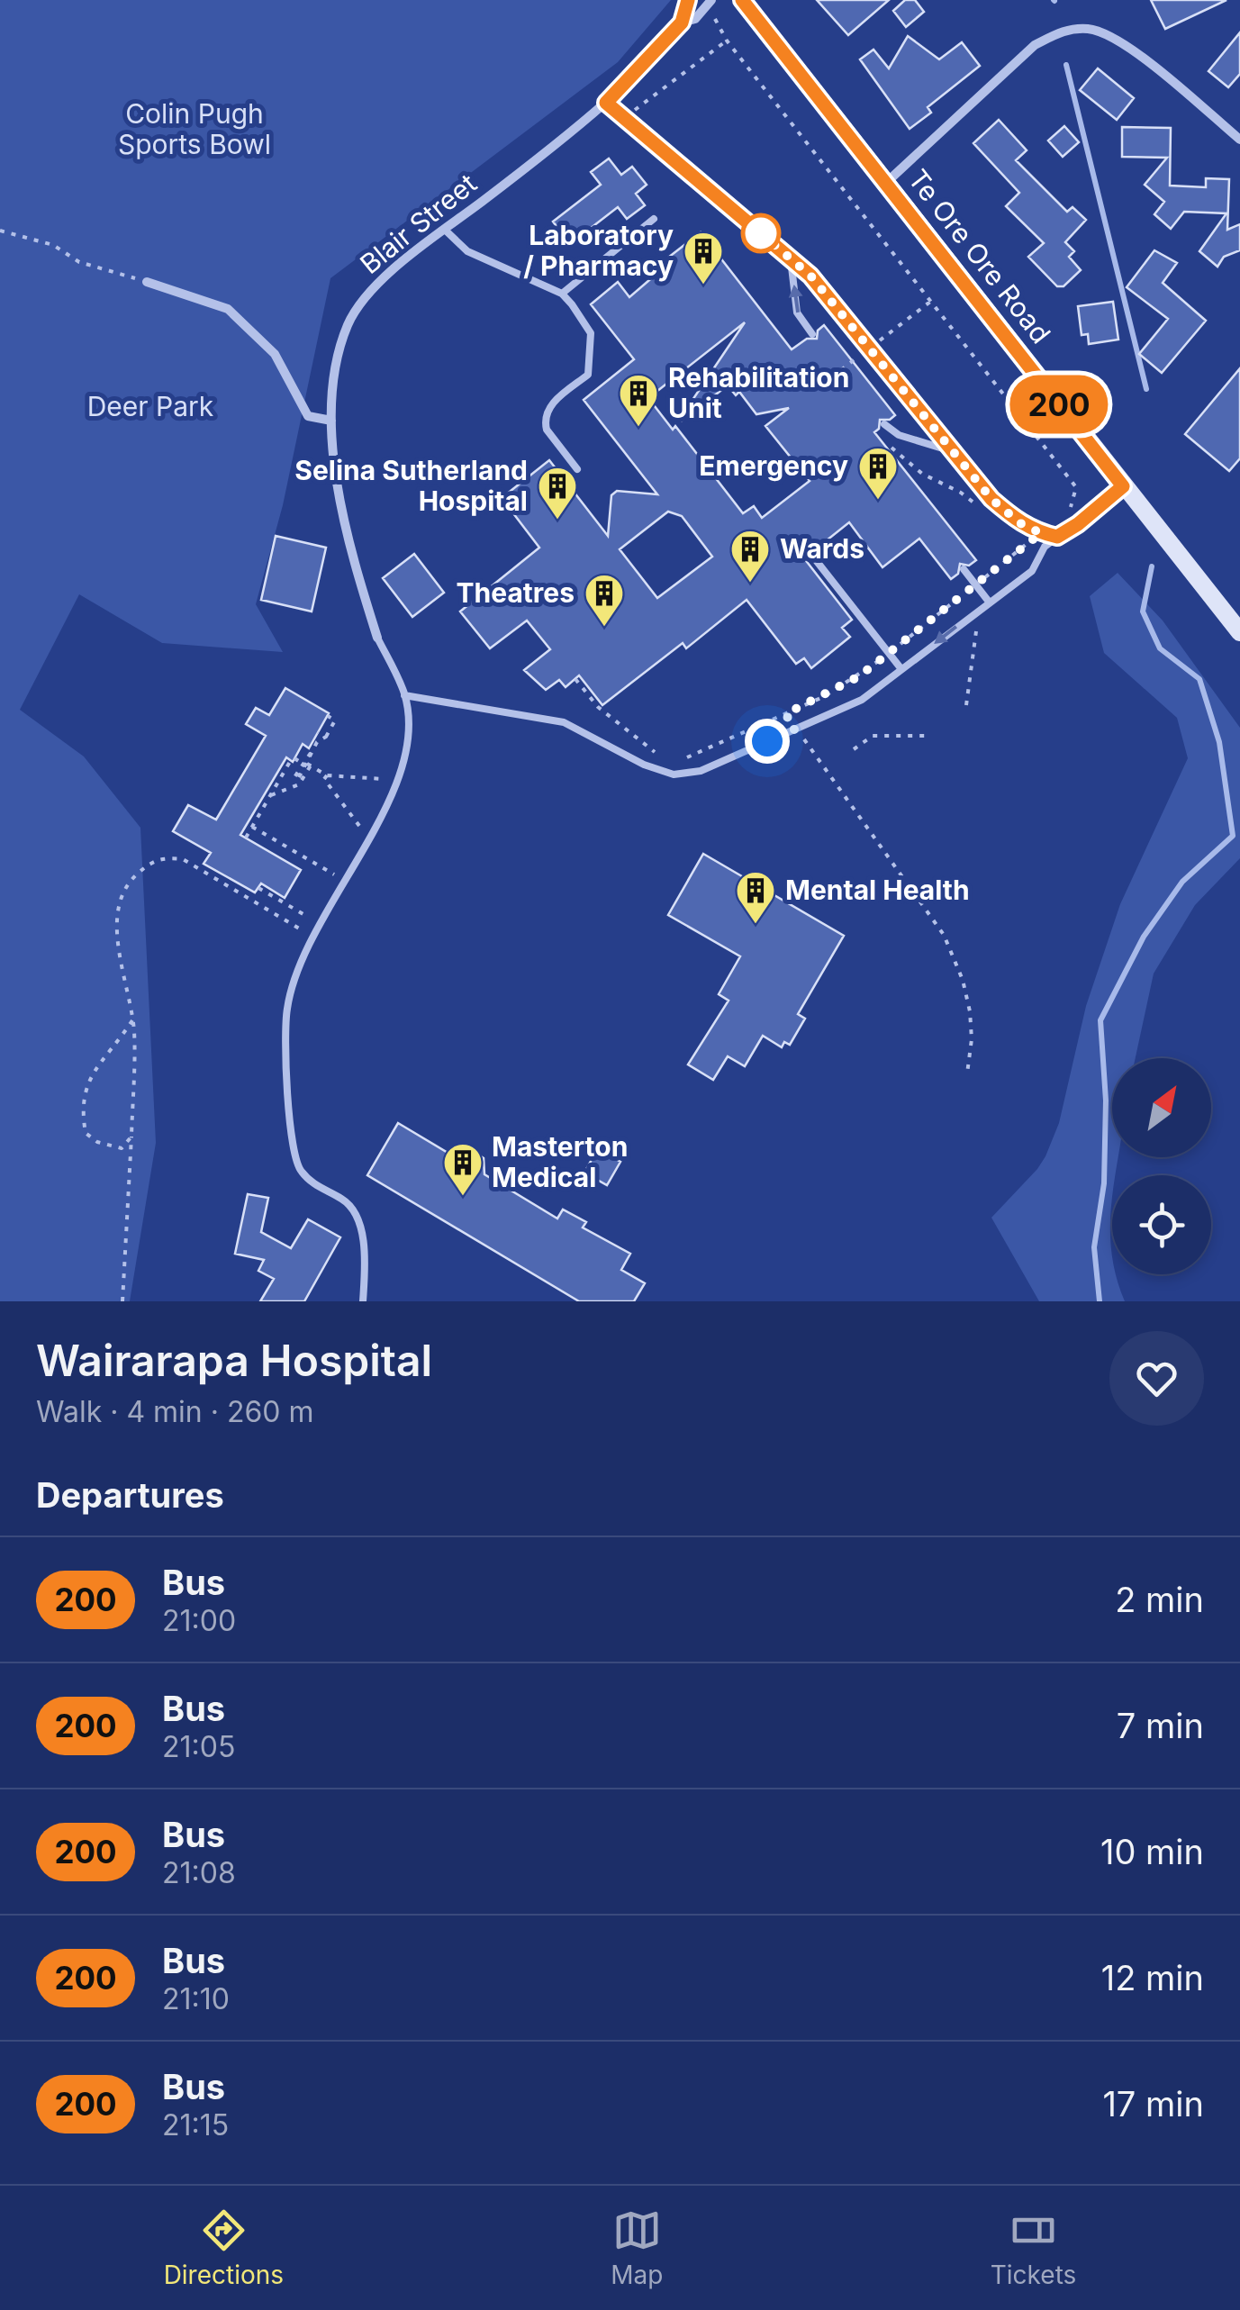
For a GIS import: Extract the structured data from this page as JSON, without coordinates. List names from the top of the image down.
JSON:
{
  "streets": {
    "main road": ["Te Ore Ore Road"],
    "street": ["Blair Street"]
  },
  "parks": ["Colin Pugh Sports Bowl", "Deer Park"],
  "places": {
    "building": [
      "Laboratory / Pharmacy",
      "Rehabilitation Unit",
      "Emergency",
      "Selina Sutherland Hospital",
      "Wards",
      "Theatres",
      "Mental Health",
      "Masterton Medical"
    ]
  },
  "lines": ["bus line 200"],
  "north": "top right",
  "page": {
    "on_map": "200",
    "heading": [
      ["Wairarapa Hospital", "Walk · 4 min · 260 m"],
      "Departures"
    ],
    "list": [
      {
        "mark": "200",
        "name": "Bus",
        "note": "21:00",
        "value": "2 min"
      },
      {
        "mark": "200",
        "name": "Bus",
        "note": "21:05",
        "value": "7 min"
      },
      {
        "mark": "200",
        "name": "Bus",
        "note": "21:08",
        "value": "10 min"
      },
      {
        "mark": "200",
        "name": "Bus",
        "note": "21:10",
        "value": "12 min"
      },
      {
        "mark": "200",
        "name": "Bus",
        "note": "21:15",
        "value": "17 min"
      }
    ],
    "tabs": ["Directions", "Map", "Tickets"]
  }
}
